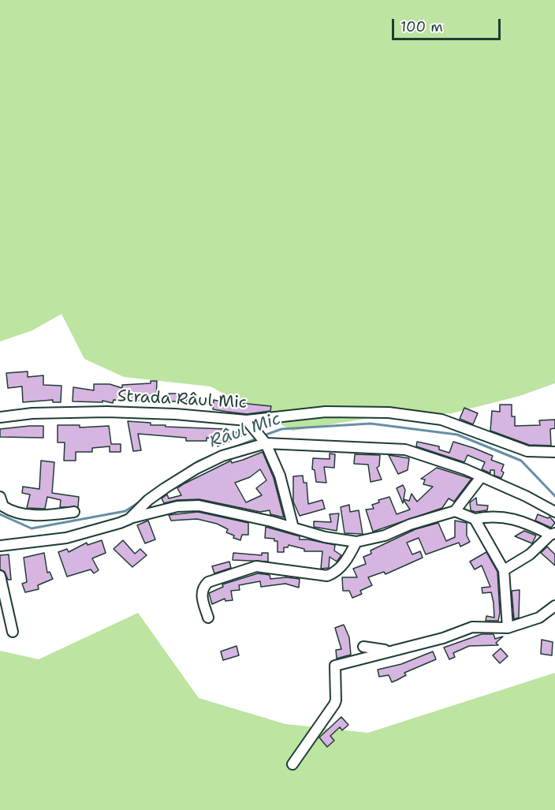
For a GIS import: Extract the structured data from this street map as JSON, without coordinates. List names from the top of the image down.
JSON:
{
  "streets": {
    "street": ["Strada Râul Mic"]
  },
  "water": ["Râul Mic"],
  "scale_bar": "100 m"
}
